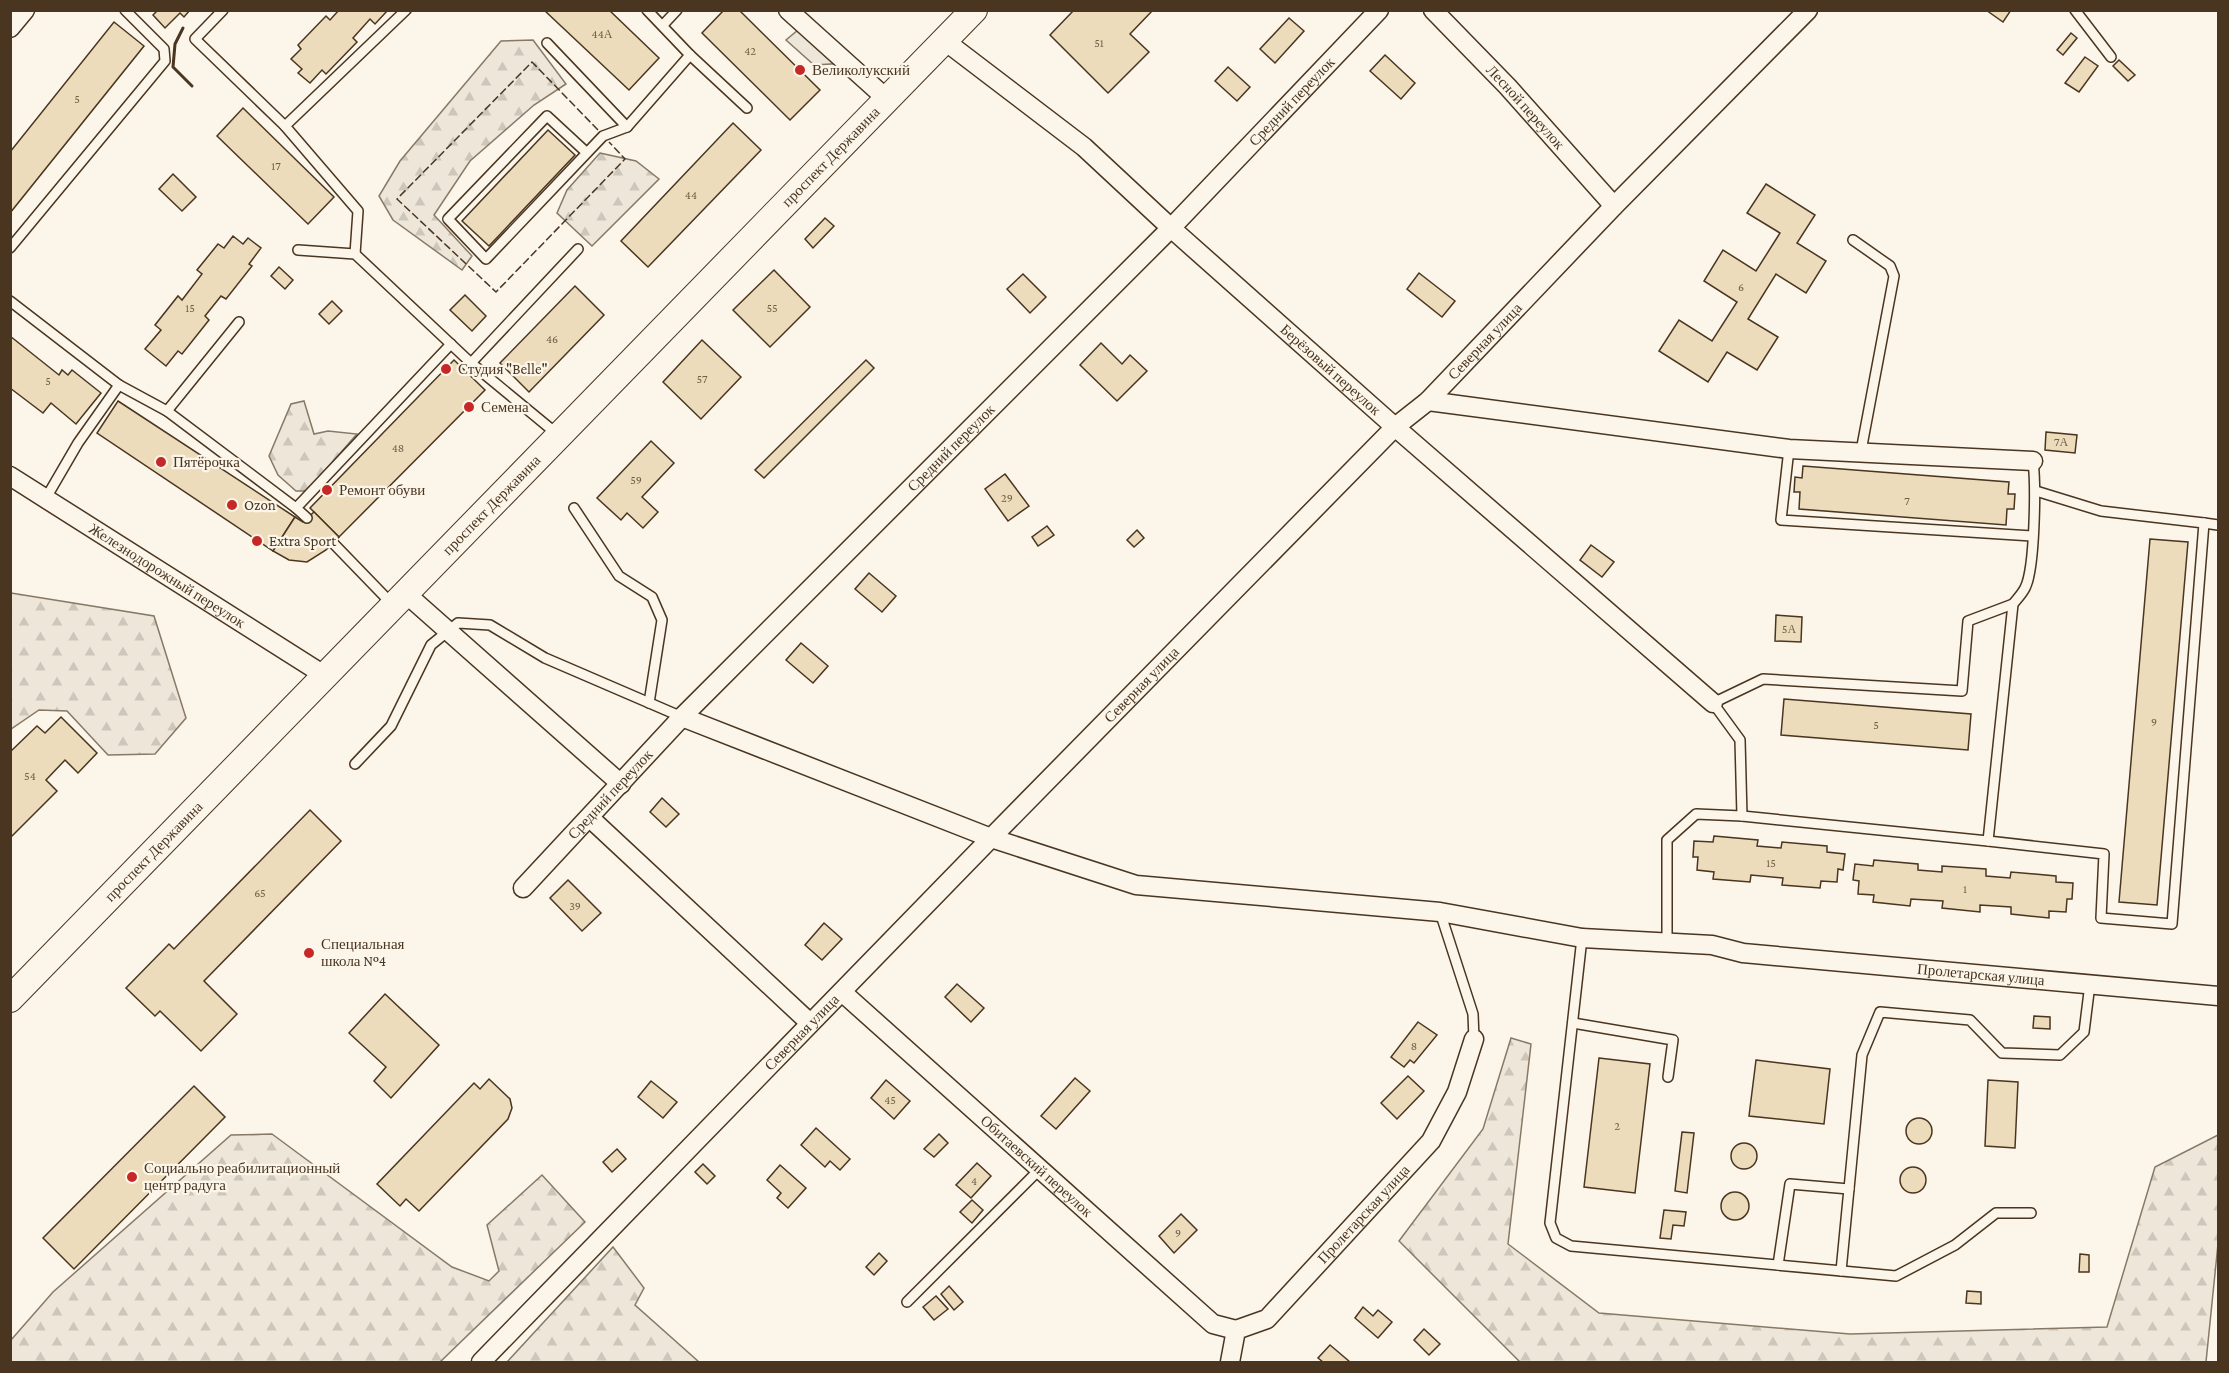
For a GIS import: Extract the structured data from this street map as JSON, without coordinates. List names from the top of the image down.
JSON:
{
  "streets": {
    "main road": ["проспект Державина"],
    "street": [
      "Средний переулок",
      "Лесной переулок",
      "Северная улица",
      "Берёзовый переулок",
      "Железнодорожный переулок",
      "Пролетарская улица",
      "Обитаевский переулок"
    ]
  },
  "crossings": [
    ["Средний переулок", "Берёзовый переулок"],
    ["Средний переулок", "Пролетарская улица"],
    ["Лесной переулок", "Северная улица"],
    ["проспект Державина", "Берёзовый переулок"],
    ["проспект Державина", "Железнодорожный переулок"],
    ["Северная улица", "Берёзовый переулок"],
    ["Северная улица", "Пролетарская улица"],
    ["Северная улица", "Обитаевский переулок"],
    ["Пролетарская улица", "Обитаевский переулок"]
  ],
  "places": [
    "Великолукский",
    "Студия \"Belle\"",
    "Семена",
    "Пятёрочка",
    "Ремонт обуви",
    "Ozon",
    "Extra Sport",
    "Специальная школа №4",
    "Социально реабилитационный центр радуга"
  ],
  "house_numbers": [
    "44А",
    "51",
    "42",
    "5",
    "17",
    "44",
    "6",
    "15",
    "55",
    "46",
    "57",
    "5",
    "7А",
    "48",
    "59",
    "29",
    "7",
    "5А",
    "9",
    "5",
    "54",
    "15",
    "1",
    "65",
    "39",
    "8",
    "45",
    "2",
    "4",
    "9"
  ]
}
